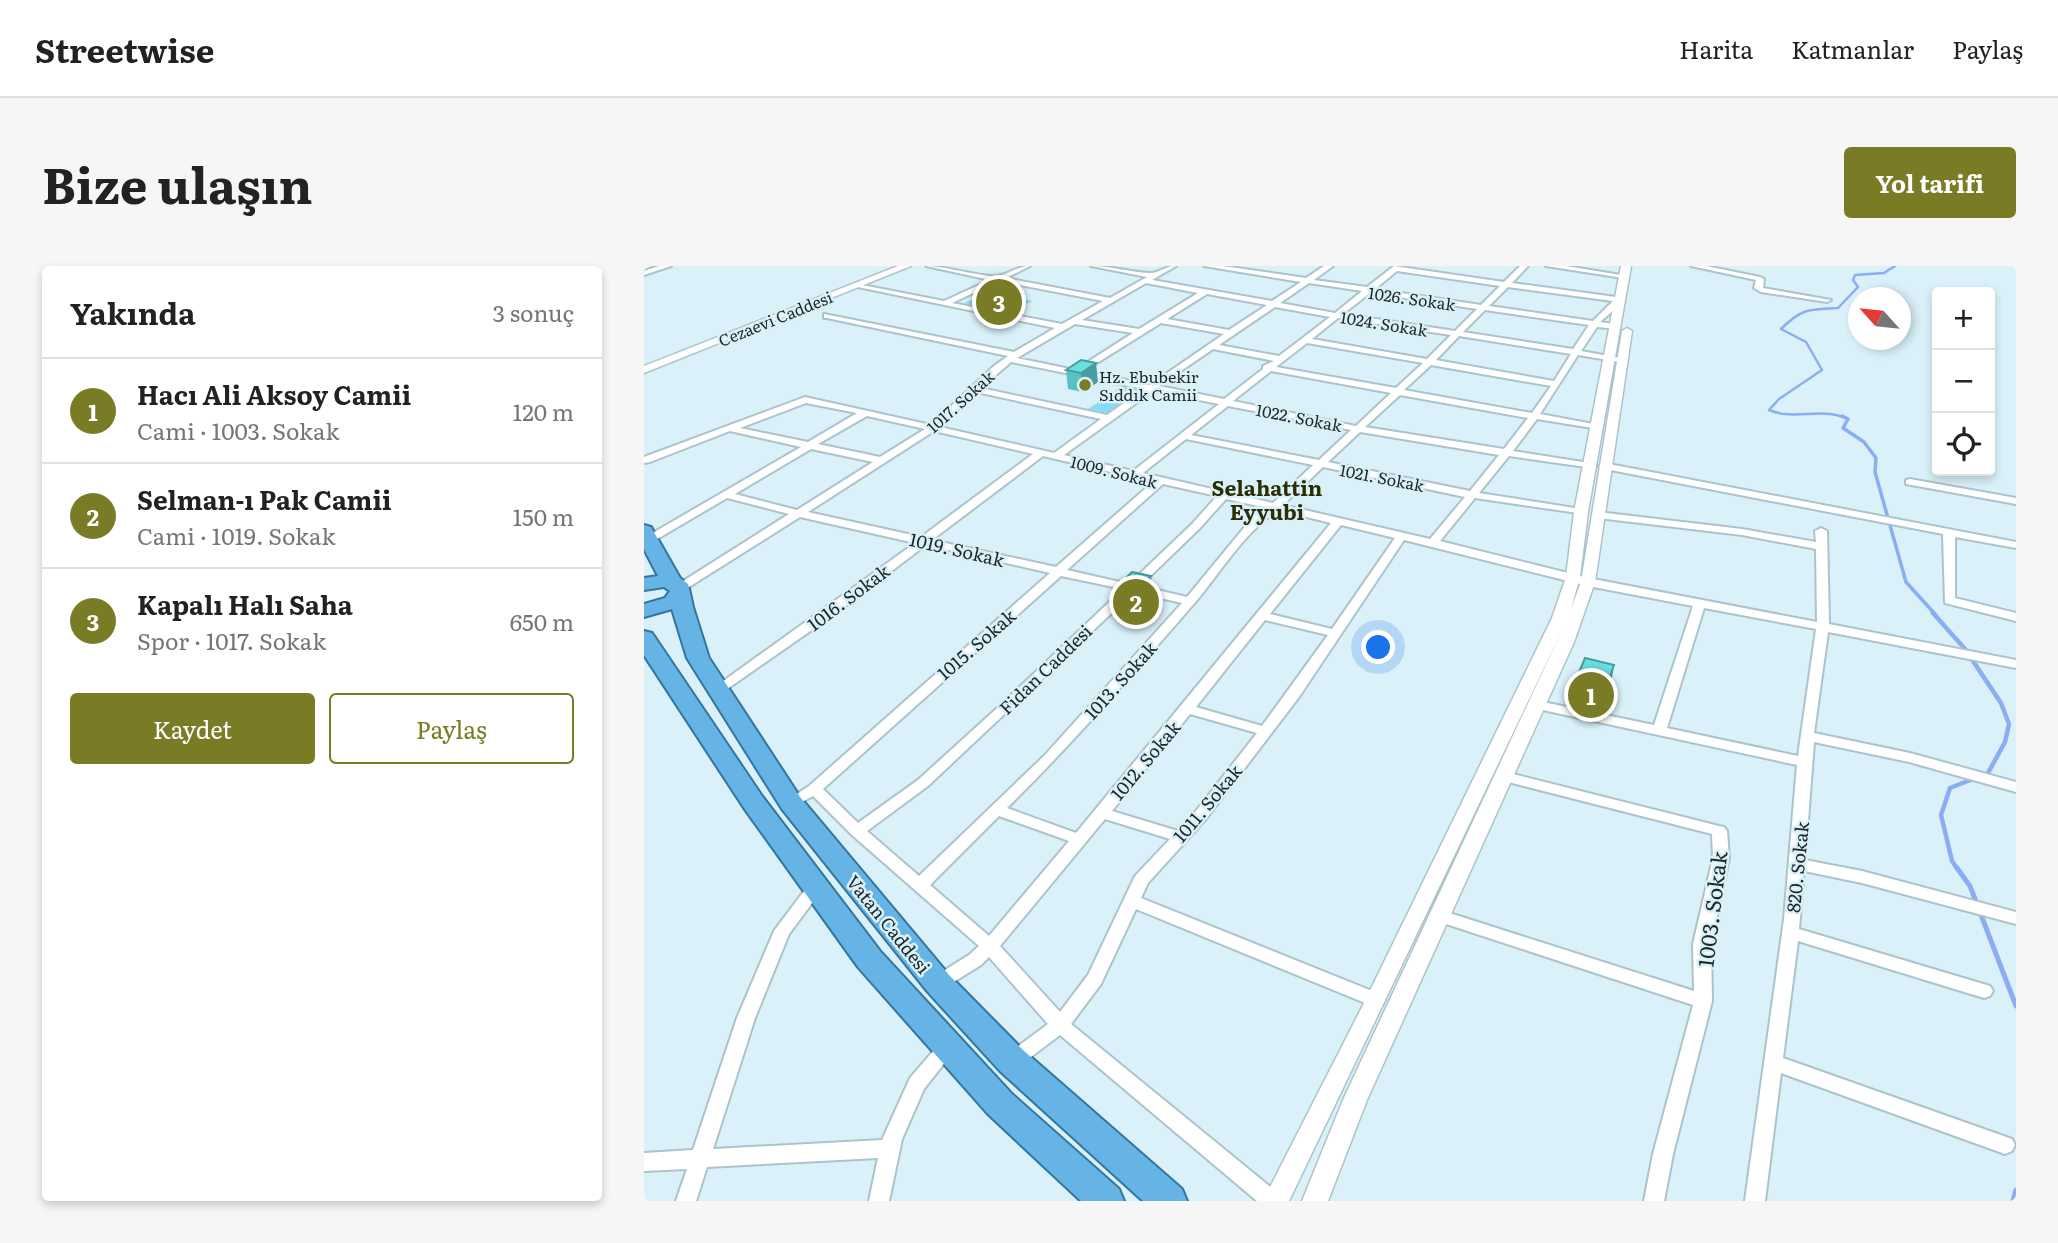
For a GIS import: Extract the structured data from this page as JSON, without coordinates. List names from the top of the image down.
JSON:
{
  "streets": {
    "highway": ["Vatan Caddesi"],
    "street": [
      "1026. Sokak",
      "Cezaevi Caddesi",
      "1024. Sokak",
      "1017. Sokak",
      "1022. Sokak",
      "1009. Sokak",
      "1021. Sokak",
      "1019. Sokak",
      "1016. Sokak",
      "1015. Sokak",
      "Fidan Caddesi",
      "1013. Sokak",
      "1012. Sokak",
      "1011. Sokak",
      "820. Sokak",
      "1003. Sokak"
    ]
  },
  "crossings": [
    ["1026. Sokak", "1013. Sokak"],
    ["1024. Sokak", "1017. Sokak"],
    ["1024. Sokak", "1013. Sokak"],
    ["1017. Sokak", "1022. Sokak"],
    ["1017. Sokak", "1009. Sokak"],
    ["1017. Sokak", "1019. Sokak"],
    ["1017. Sokak", "Vatan Caddesi"],
    ["1022. Sokak", "1013. Sokak"],
    ["1009. Sokak", "1016. Sokak"],
    ["1009. Sokak", "1015. Sokak"],
    ["1009. Sokak", "Fidan Caddesi"],
    ["1009. Sokak", "1013. Sokak"],
    ["1009. Sokak", "1012. Sokak"],
    ["1009. Sokak", "1011. Sokak"],
    ["1009. Sokak", "820. Sokak"],
    ["1021. Sokak", "1013. Sokak"],
    ["1021. Sokak", "820. Sokak"],
    ["1019. Sokak", "1016. Sokak"],
    ["1019. Sokak", "1015. Sokak"],
    ["1019. Sokak", "Fidan Caddesi"],
    ["1019. Sokak", "1013. Sokak"],
    ["1016. Sokak", "Vatan Caddesi"],
    ["1015. Sokak", "Vatan Caddesi"],
    ["1012. Sokak", "Vatan Caddesi"],
    ["1011. Sokak", "Vatan Caddesi"]
  ],
  "districts": ["Selahattin Eyyubi"],
  "places": ["Hz. Ebubekir Sıddık Camii"],
  "north": "top left",
  "page": {
    "header": "Streetwise",
    "nav": ["Harita", "Katmanlar", "Paylaş"],
    "title": "Bize ulaşın",
    "buttons": [
      "Yol tarifi",
      ["Kaydet", "Paylaş"]
    ],
    "heading": ["Yakında", "3 sonuç"],
    "pins": ["3", "2", "1"],
    "map_buttons": ["+", "−"],
    "list": [
      {
        "mark": "1",
        "name": "Hacı Ali Aksoy Camii",
        "note": "Cami · 1003. Sokak",
        "value": "120 m"
      },
      {
        "mark": "2",
        "name": "Selman-ı Pak Camii",
        "note": "Cami · 1019. Sokak",
        "value": "150 m"
      },
      {
        "mark": "3",
        "name": "Kapalı Halı Saha",
        "note": "Spor · 1017. Sokak",
        "value": "650 m"
      }
    ]
  }
}
